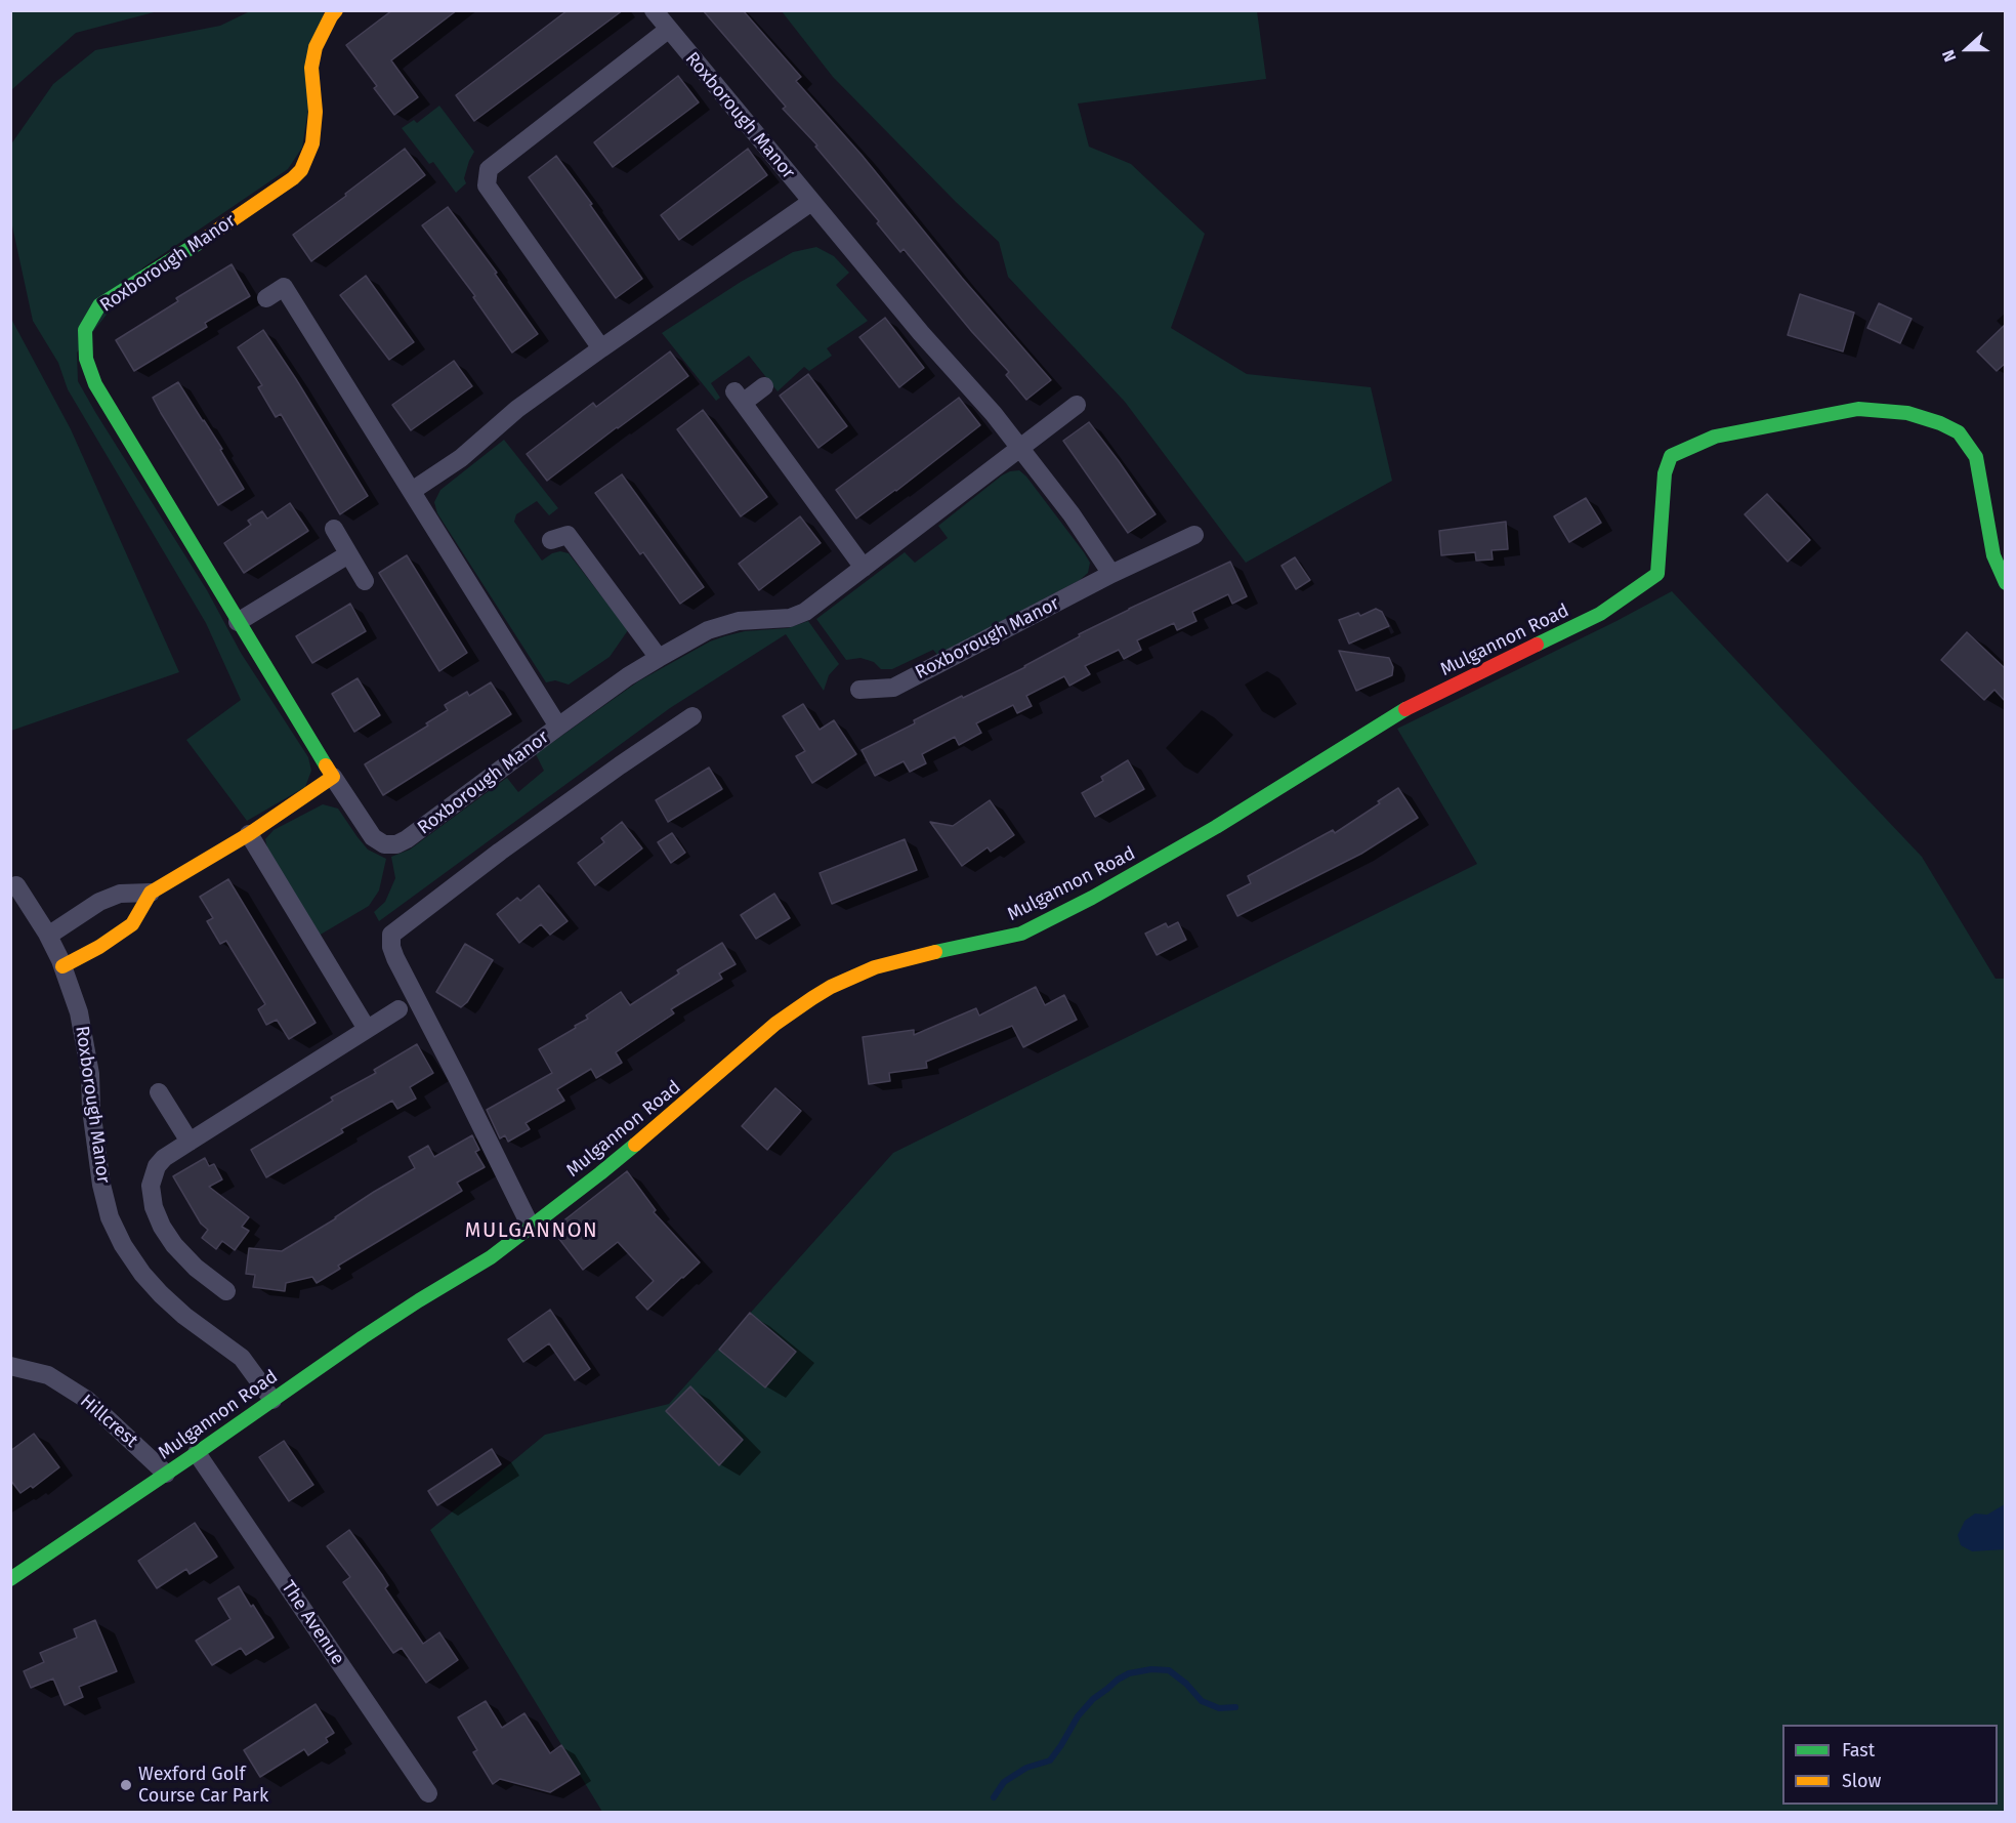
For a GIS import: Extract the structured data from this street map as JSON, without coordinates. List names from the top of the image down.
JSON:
{
  "streets": {
    "street": [
      "Roxborough Manor",
      "Mulgannon Road",
      "Hillcrest",
      "The Avenue"
    ]
  },
  "crossings": [
    ["Roxborough Manor", "Mulgannon Road"],
    ["Mulgannon Road", "Hillcrest"],
    ["Mulgannon Road", "The Avenue"]
  ],
  "districts": ["MULGANNON"],
  "places": ["Wexford Golf Course Car Park"],
  "legend": ["Fast", "Slow"],
  "north": "left"
}
